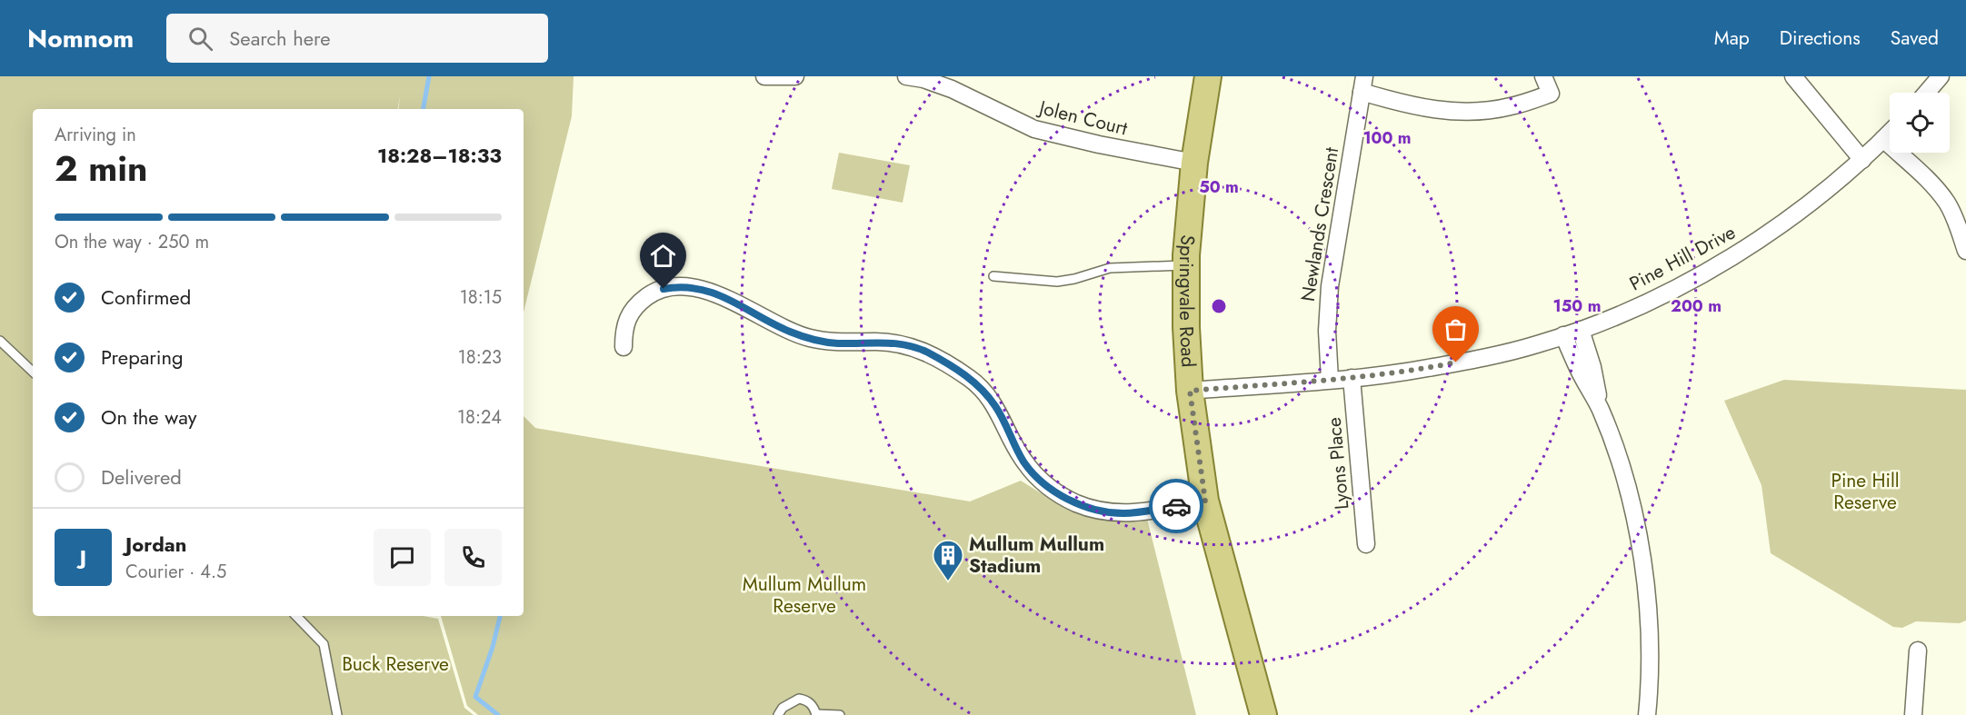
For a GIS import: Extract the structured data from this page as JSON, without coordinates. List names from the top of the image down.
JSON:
{
  "streets": {
    "main road": ["Springvale Road"],
    "street": [
      "Jolen Court",
      "Newlands Crescent",
      "Pine Hill Drive",
      "Lyons Place"
    ]
  },
  "crossings": [
    ["Jolen Court", "Springvale Road"],
    ["Newlands Crescent", "Pine Hill Drive"],
    ["Pine Hill Drive", "Springvale Road"],
    ["Pine Hill Drive", "Lyons Place"]
  ],
  "parks": ["Pine Hill Reserve", "Mullum Mullum Reserve", "Buck Reserve"],
  "places": {
    "building": ["Mullum Mullum Stadium"]
  },
  "page": {
    "header": "Nomnom",
    "search": "Search here",
    "nav": ["Map", "Directions", "Saved"],
    "heading": ["2 min", "Arriving in", "18:28–18:33"],
    "panel": ["Jordan", "Courier · 4.5"],
    "bar": "On the way · 250 m",
    "list": [
      ["Confirmed", "18:15"],
      ["Preparing", "18:23"],
      ["On the way", "18:24"],
      "Delivered"
    ],
    "round": "J"
  },
  "rings": [
    "100 m",
    "50 m",
    "150 m",
    "200 m"
  ]
}
